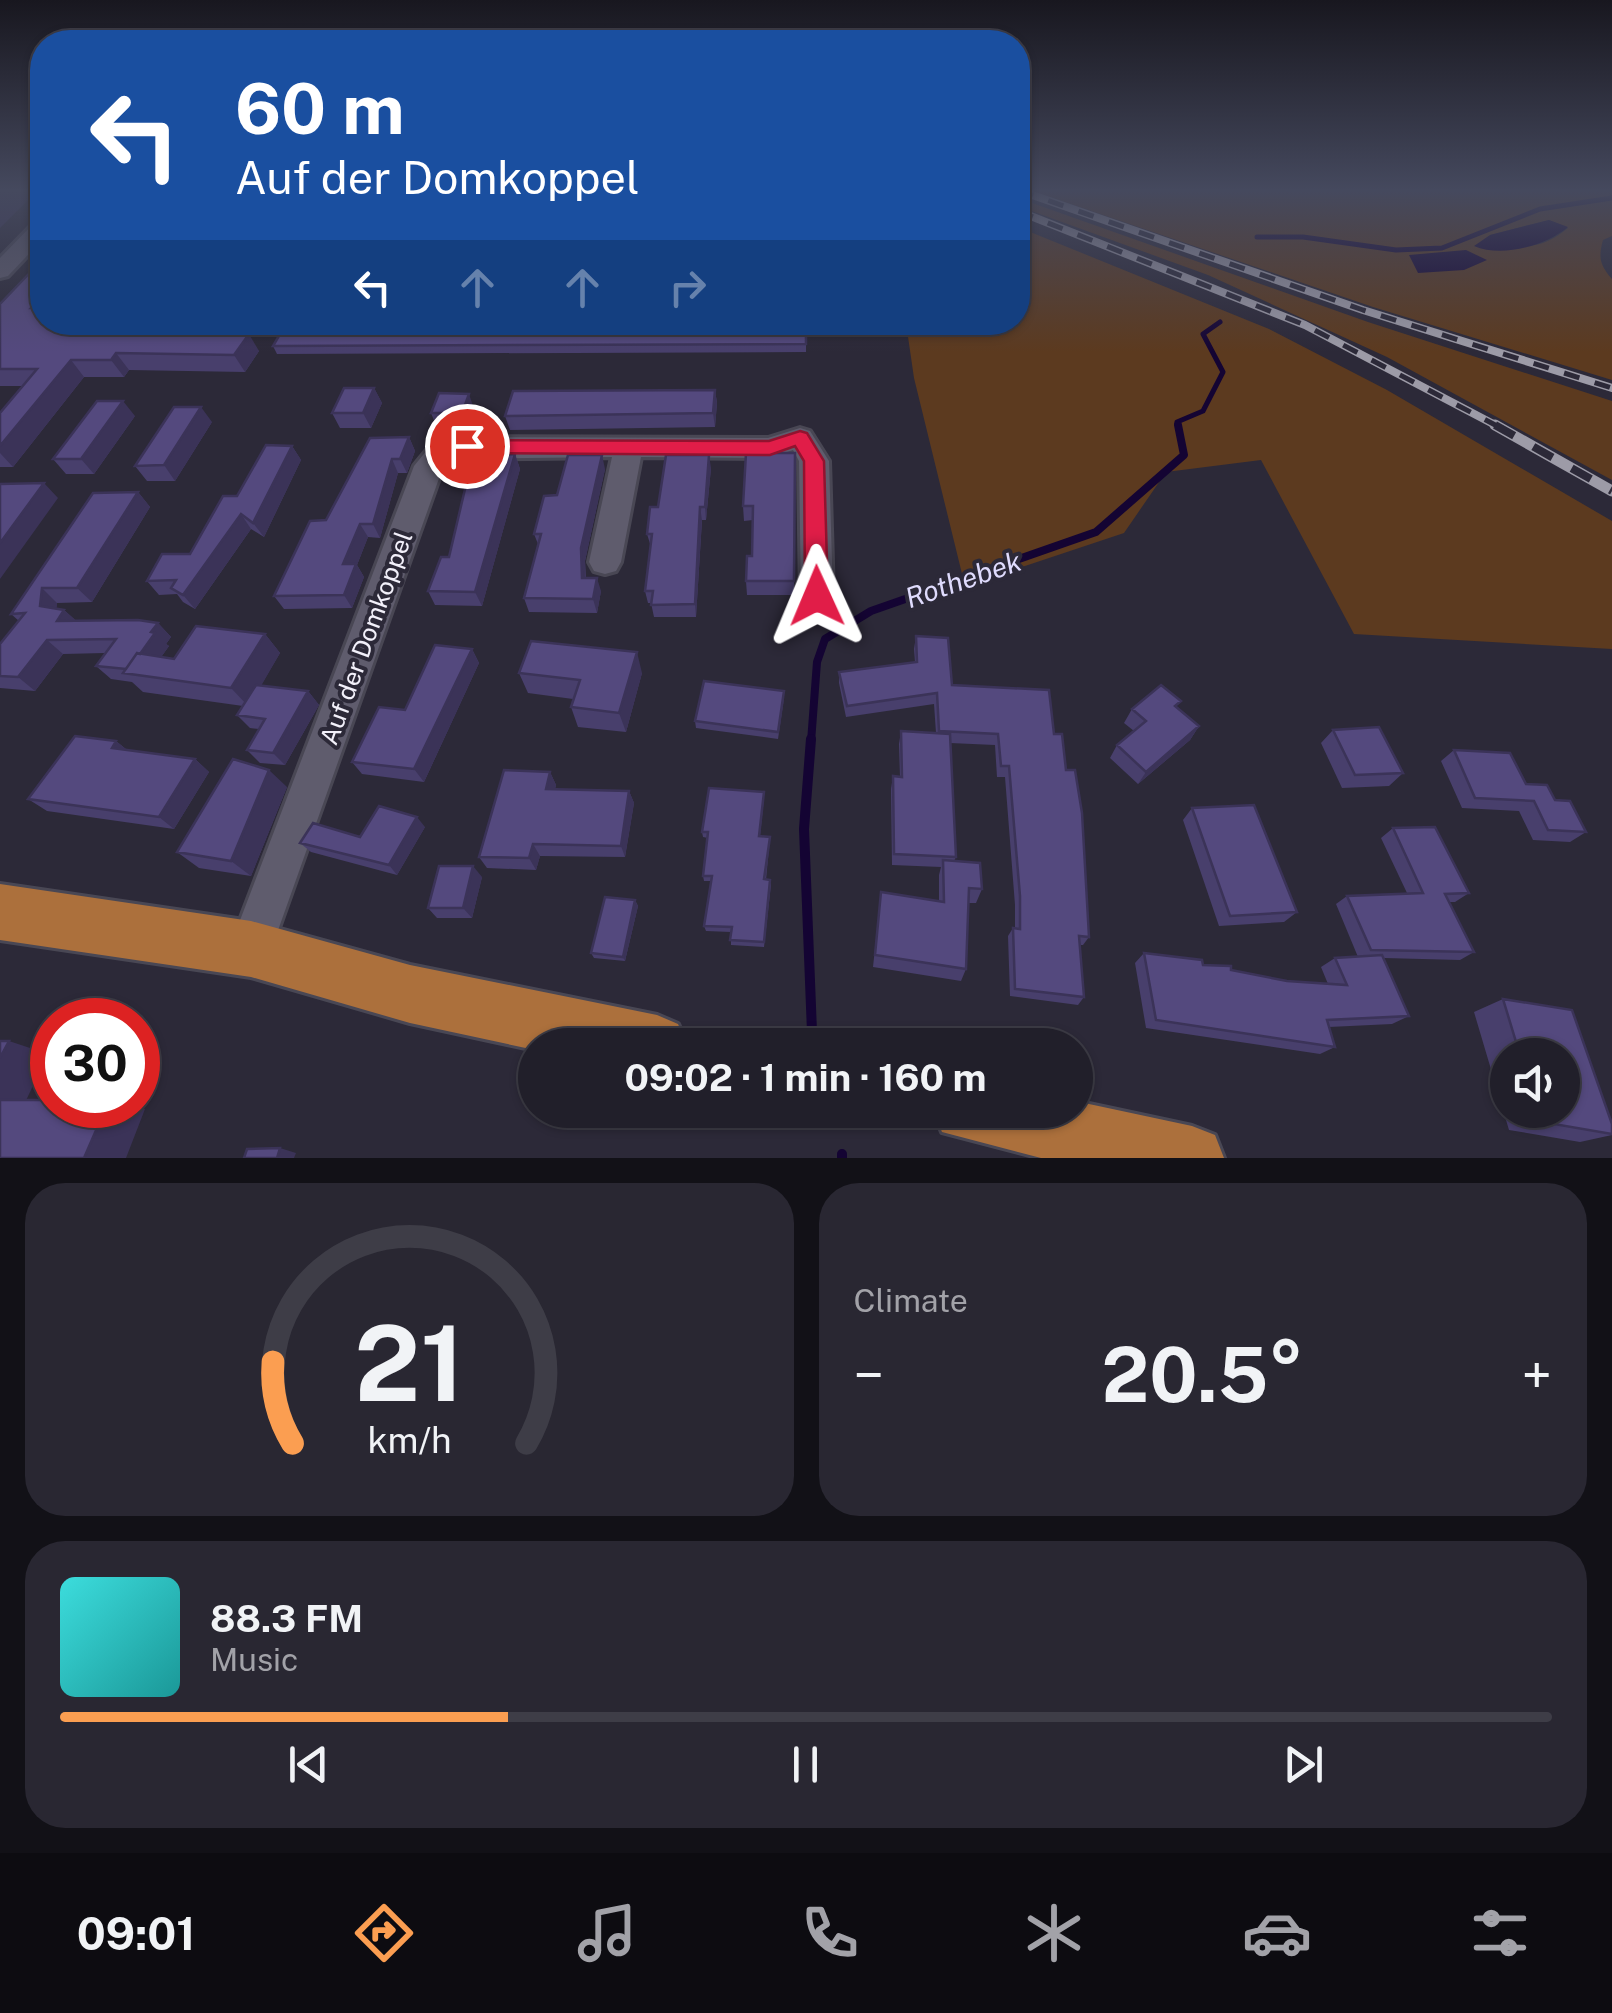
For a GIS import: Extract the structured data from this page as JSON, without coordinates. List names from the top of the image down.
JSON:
{
  "streets": {
    "street": ["Auf der Domkoppel"]
  },
  "water": ["Rothebek"],
  "page": {
    "turn": ["60 m", "Auf der Domkoppel"],
    "limit": "30",
    "trip": "09:02 · 1 min · 160 m",
    "tile": "Climate",
    "heat": ["−", "20.5°", "+"],
    "song": ["88.3 FM", "Music"],
    "tabs": "09:01",
    "gauge": ["21", "km/h"]
  }
}
